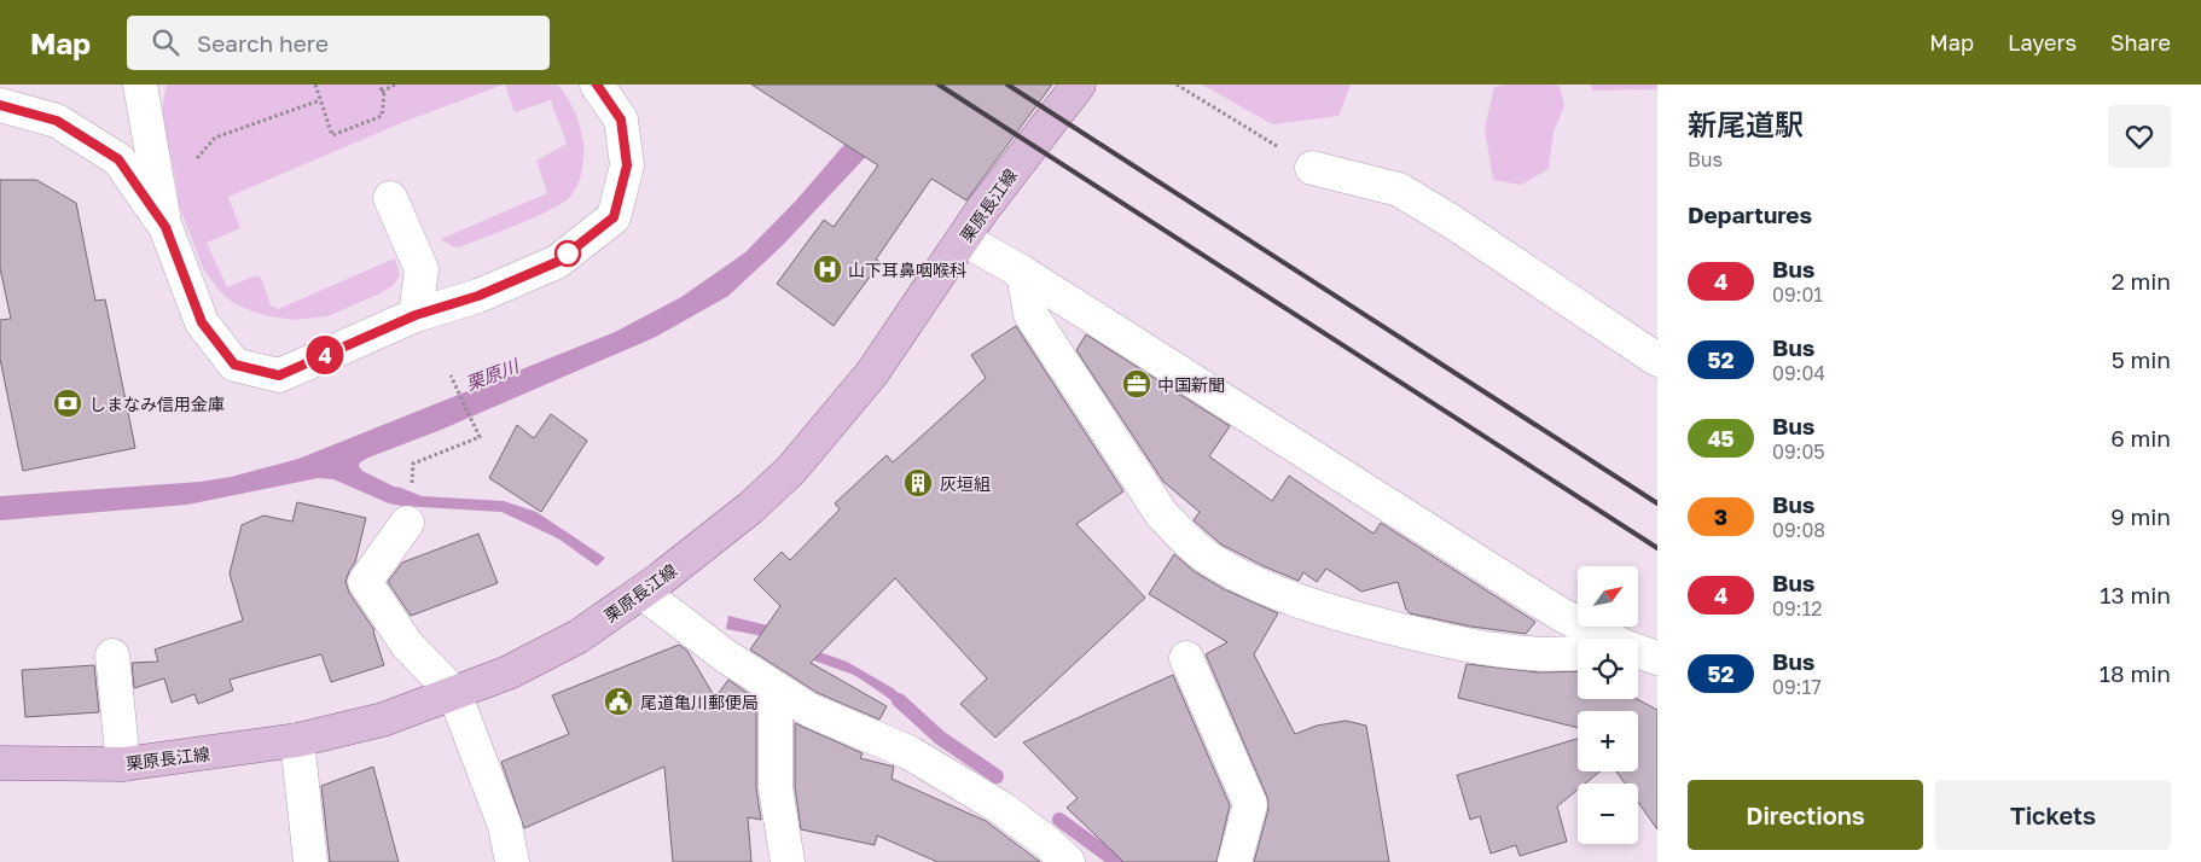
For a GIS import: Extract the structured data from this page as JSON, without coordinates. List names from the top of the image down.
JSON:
{
  "streets": {
    "main road": ["栗原長江線"]
  },
  "water": ["栗原川"],
  "places": {
    "hospital": ["山下耳鼻咽喉科"],
    "office": ["中国新聞"],
    "bank": ["しまなみ信用金庫"],
    "building": ["灰垣組"],
    "public building": ["尾道亀川郵便局"]
  },
  "lines": ["bus line 4"],
  "north": "top right",
  "page": {
    "header": "Map",
    "search": "Search here",
    "nav": ["Map", "Layers", "Share"],
    "on_map": "4",
    "heading": [
      ["新尾道駅", "Bus"],
      "Departures"
    ],
    "list": [
      {
        "mark": "4",
        "name": "Bus",
        "note": "09:01",
        "value": "2 min"
      },
      {
        "mark": "52",
        "name": "Bus",
        "note": "09:04",
        "value": "5 min"
      },
      {
        "mark": "45",
        "name": "Bus",
        "note": "09:05",
        "value": "6 min"
      },
      {
        "mark": "3",
        "name": "Bus",
        "note": "09:08",
        "value": "9 min"
      },
      {
        "mark": "4",
        "name": "Bus",
        "note": "09:12",
        "value": "13 min"
      },
      {
        "mark": "52",
        "name": "Bus",
        "note": "09:17",
        "value": "18 min"
      }
    ],
    "map_buttons": ["+", "−"],
    "buttons": ["Directions", "Tickets"]
  }
}
